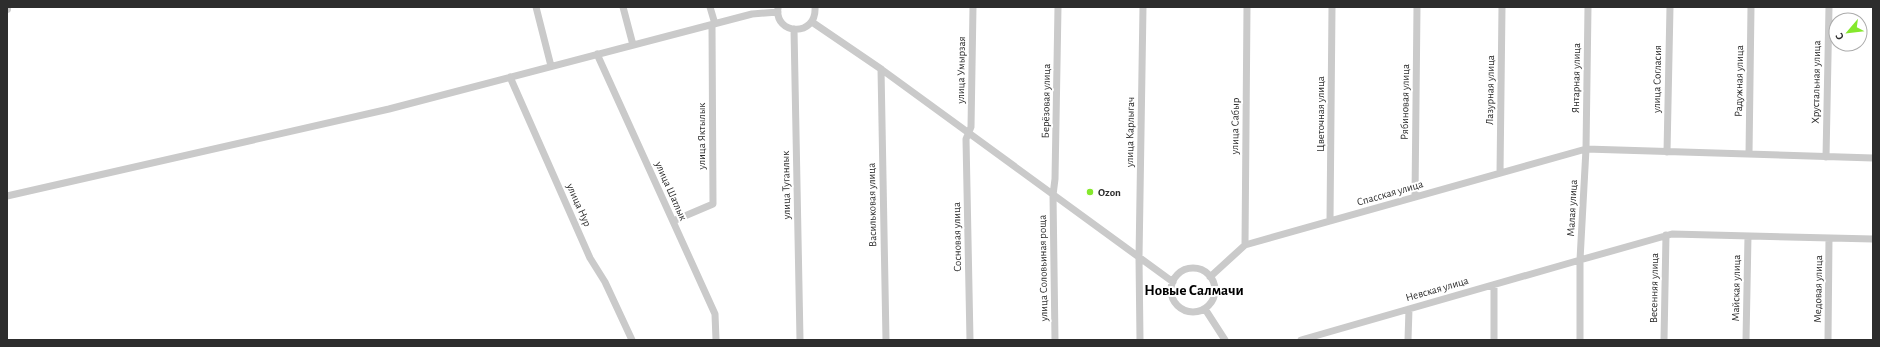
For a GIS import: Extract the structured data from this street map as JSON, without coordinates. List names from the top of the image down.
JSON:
{
  "streets": {
    "street": [
      "улица Умырзая",
      "Янтарная улица",
      "улица Согласия",
      "Радужная улица",
      "Хрустальная улица",
      "Лазурная улица",
      "Берёзовая улица",
      "Рябиновая улица",
      "Цветочная улица",
      "улица Сабыр",
      "улица Карлыгач",
      "улица Яктылык",
      "улица Туганлык",
      "улица Шатлык",
      "Спасская улица",
      "улица Нур",
      "Васильковая улица",
      "Малая улица",
      "Сосновая улица",
      "улица Соловьиная роща",
      "Весенняя улица",
      "Майская улица",
      "Невская улица",
      "Медовая улица"
    ]
  },
  "crossings": [
    ["улица Умырзая", "Сосновая улица"],
    ["Янтарная улица", "Спасская улица"],
    ["Янтарная улица", "Малая улица"],
    ["Лазурная улица", "Спасская улица"],
    ["Берёзовая улица", "улица Соловьиная роща"],
    ["Рябиновая улица", "Спасская улица"],
    ["Цветочная улица", "Спасская улица"],
    ["улица Сабыр", "Спасская улица"],
    ["улица Яктылык", "улица Шатлык"],
    ["Спасская улица", "Малая улица"],
    ["Малая улица", "Невская улица"]
  ],
  "districts": ["Новые Салмачи"],
  "places": ["Ozon"],
  "north": "bottom left"
}
